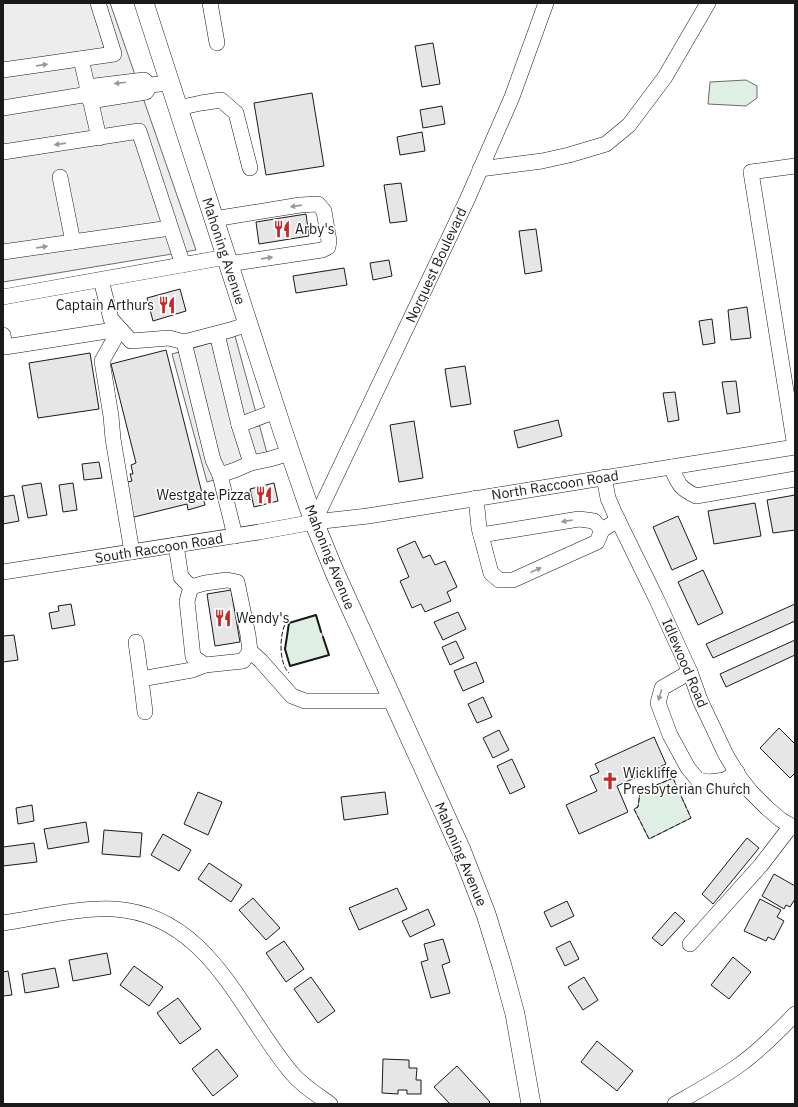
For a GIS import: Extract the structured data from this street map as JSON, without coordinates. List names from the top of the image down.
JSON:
{
  "streets": {
    "main road": ["Mahoning Avenue"],
    "street": [
      "Norquest Boulevard",
      "North Raccoon Road",
      "South Raccoon Road",
      "Idlewood Road"
    ]
  },
  "crossings": [
    ["Mahoning Avenue", "Norquest Boulevard"],
    ["Mahoning Avenue", "North Raccoon Road"],
    ["Mahoning Avenue", "South Raccoon Road"],
    ["Norquest Boulevard", "North Raccoon Road"],
    ["Norquest Boulevard", "South Raccoon Road"],
    ["North Raccoon Road", "South Raccoon Road"],
    ["North Raccoon Road", "Idlewood Road"]
  ],
  "places": {
    "restaurant": [
      "Arby's",
      "Captain Arthurs",
      "Westgate Pizza",
      "Wendy's"
    ],
    "church": ["Wickliffe Presbyterian Church"]
  }
}
